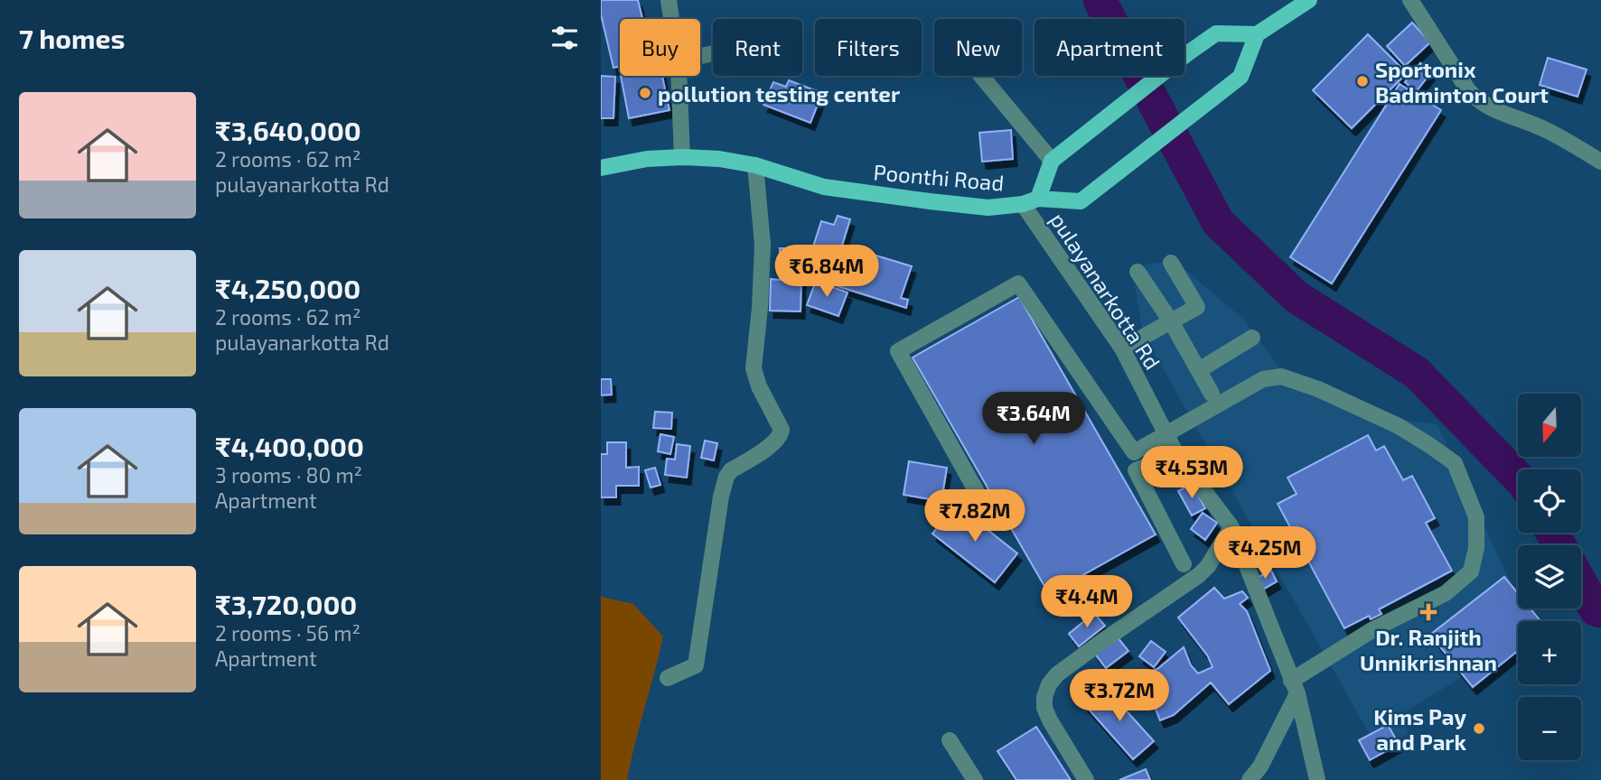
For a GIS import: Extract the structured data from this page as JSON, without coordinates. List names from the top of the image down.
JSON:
{
  "streets": {
    "main road": ["Poonthi Road"],
    "street": ["pulayanarkotta Rd"]
  },
  "crossings": [
    ["Poonthi Road", "pulayanarkotta Rd"]
  ],
  "places": {
    "other": ["Sportonix Badminton Court", "pollution testing center", "Kims Pay and Park"],
    "health": ["Dr. Ranjith Unnikrishnan"]
  },
  "north": "bottom",
  "page": {
    "heading": "7 homes",
    "chip": [
      "Buy",
      "Rent",
      "Filters",
      "New",
      "Apartment"
    ],
    "list": [
      {
        "name": "₹3,640,000",
        "note": "2 rooms · 62 m² · pulayanarkotta Rd"
      },
      {
        "name": "₹4,250,000",
        "note": "2 rooms · 62 m² · pulayanarkotta Rd"
      },
      {
        "name": "₹4,400,000",
        "note": "3 rooms · 80 m² · Apartment"
      },
      {
        "name": "₹3,720,000",
        "note": "2 rooms · 56 m² · Apartment"
      }
    ],
    "price": [
      "₹6.84M",
      "₹3.64M",
      "₹4.53M",
      "₹7.82M",
      "₹4.25M",
      "₹4.4M",
      "₹3.72M"
    ],
    "map_buttons": ["+", "−"]
  }
}
